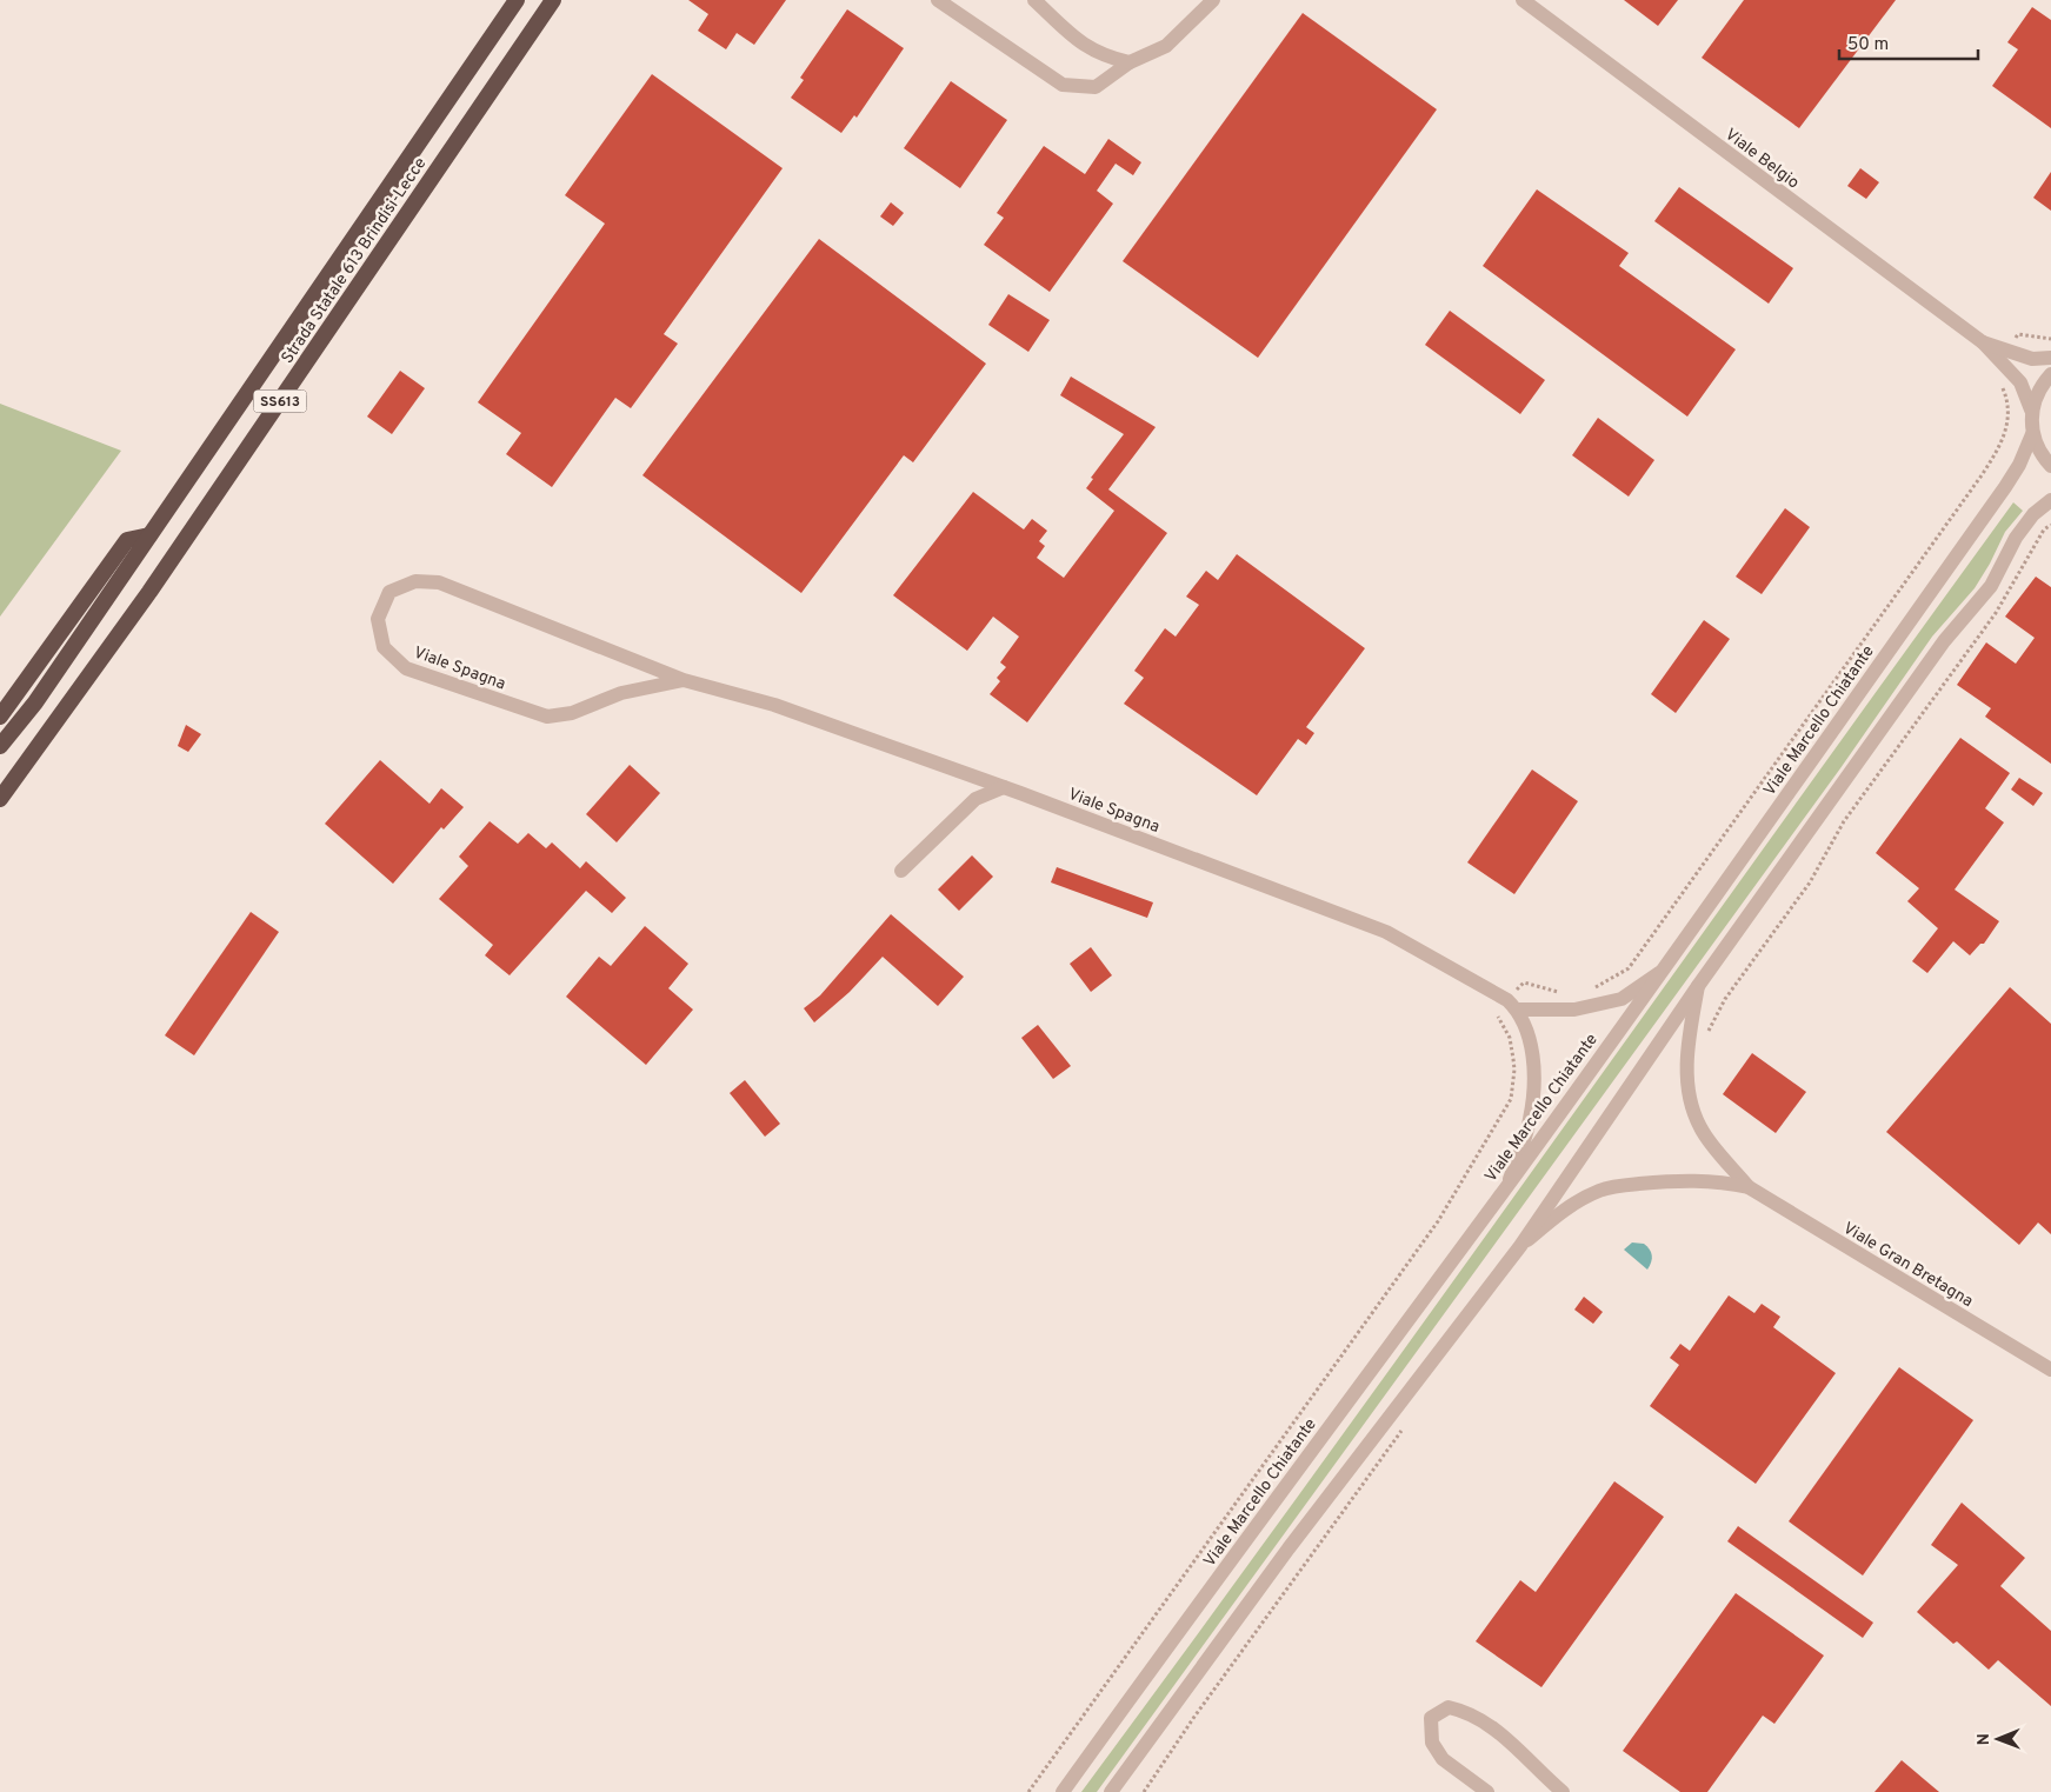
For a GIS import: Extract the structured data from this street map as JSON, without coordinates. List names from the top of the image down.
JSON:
{
  "streets": {
    "highway": ["Strada Statale 613 Brindisi-Lecce", "SS613"],
    "street": [
      "Viale Belgio",
      "Viale Spagna",
      "Viale Marcello Chiatante",
      "Viale Gran Bretagna"
    ]
  },
  "crossings": [
    ["Viale Spagna", "Viale Marcello Chiatante"]
  ],
  "scale_bar": "50 m",
  "north": "left"
}
